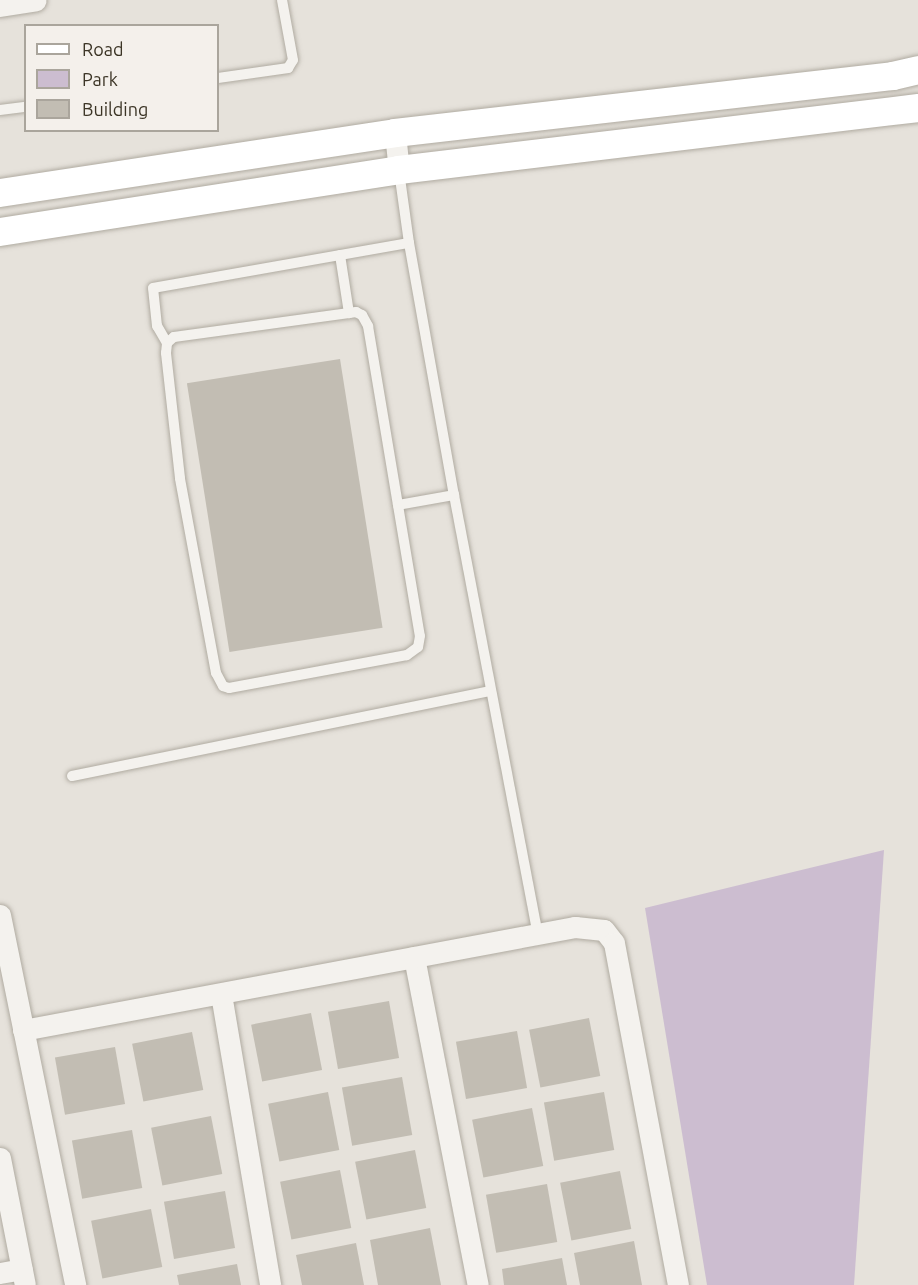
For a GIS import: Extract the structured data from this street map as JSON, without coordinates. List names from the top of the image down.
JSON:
{
  "legend": ["Road", "Park", "Building"]
}
